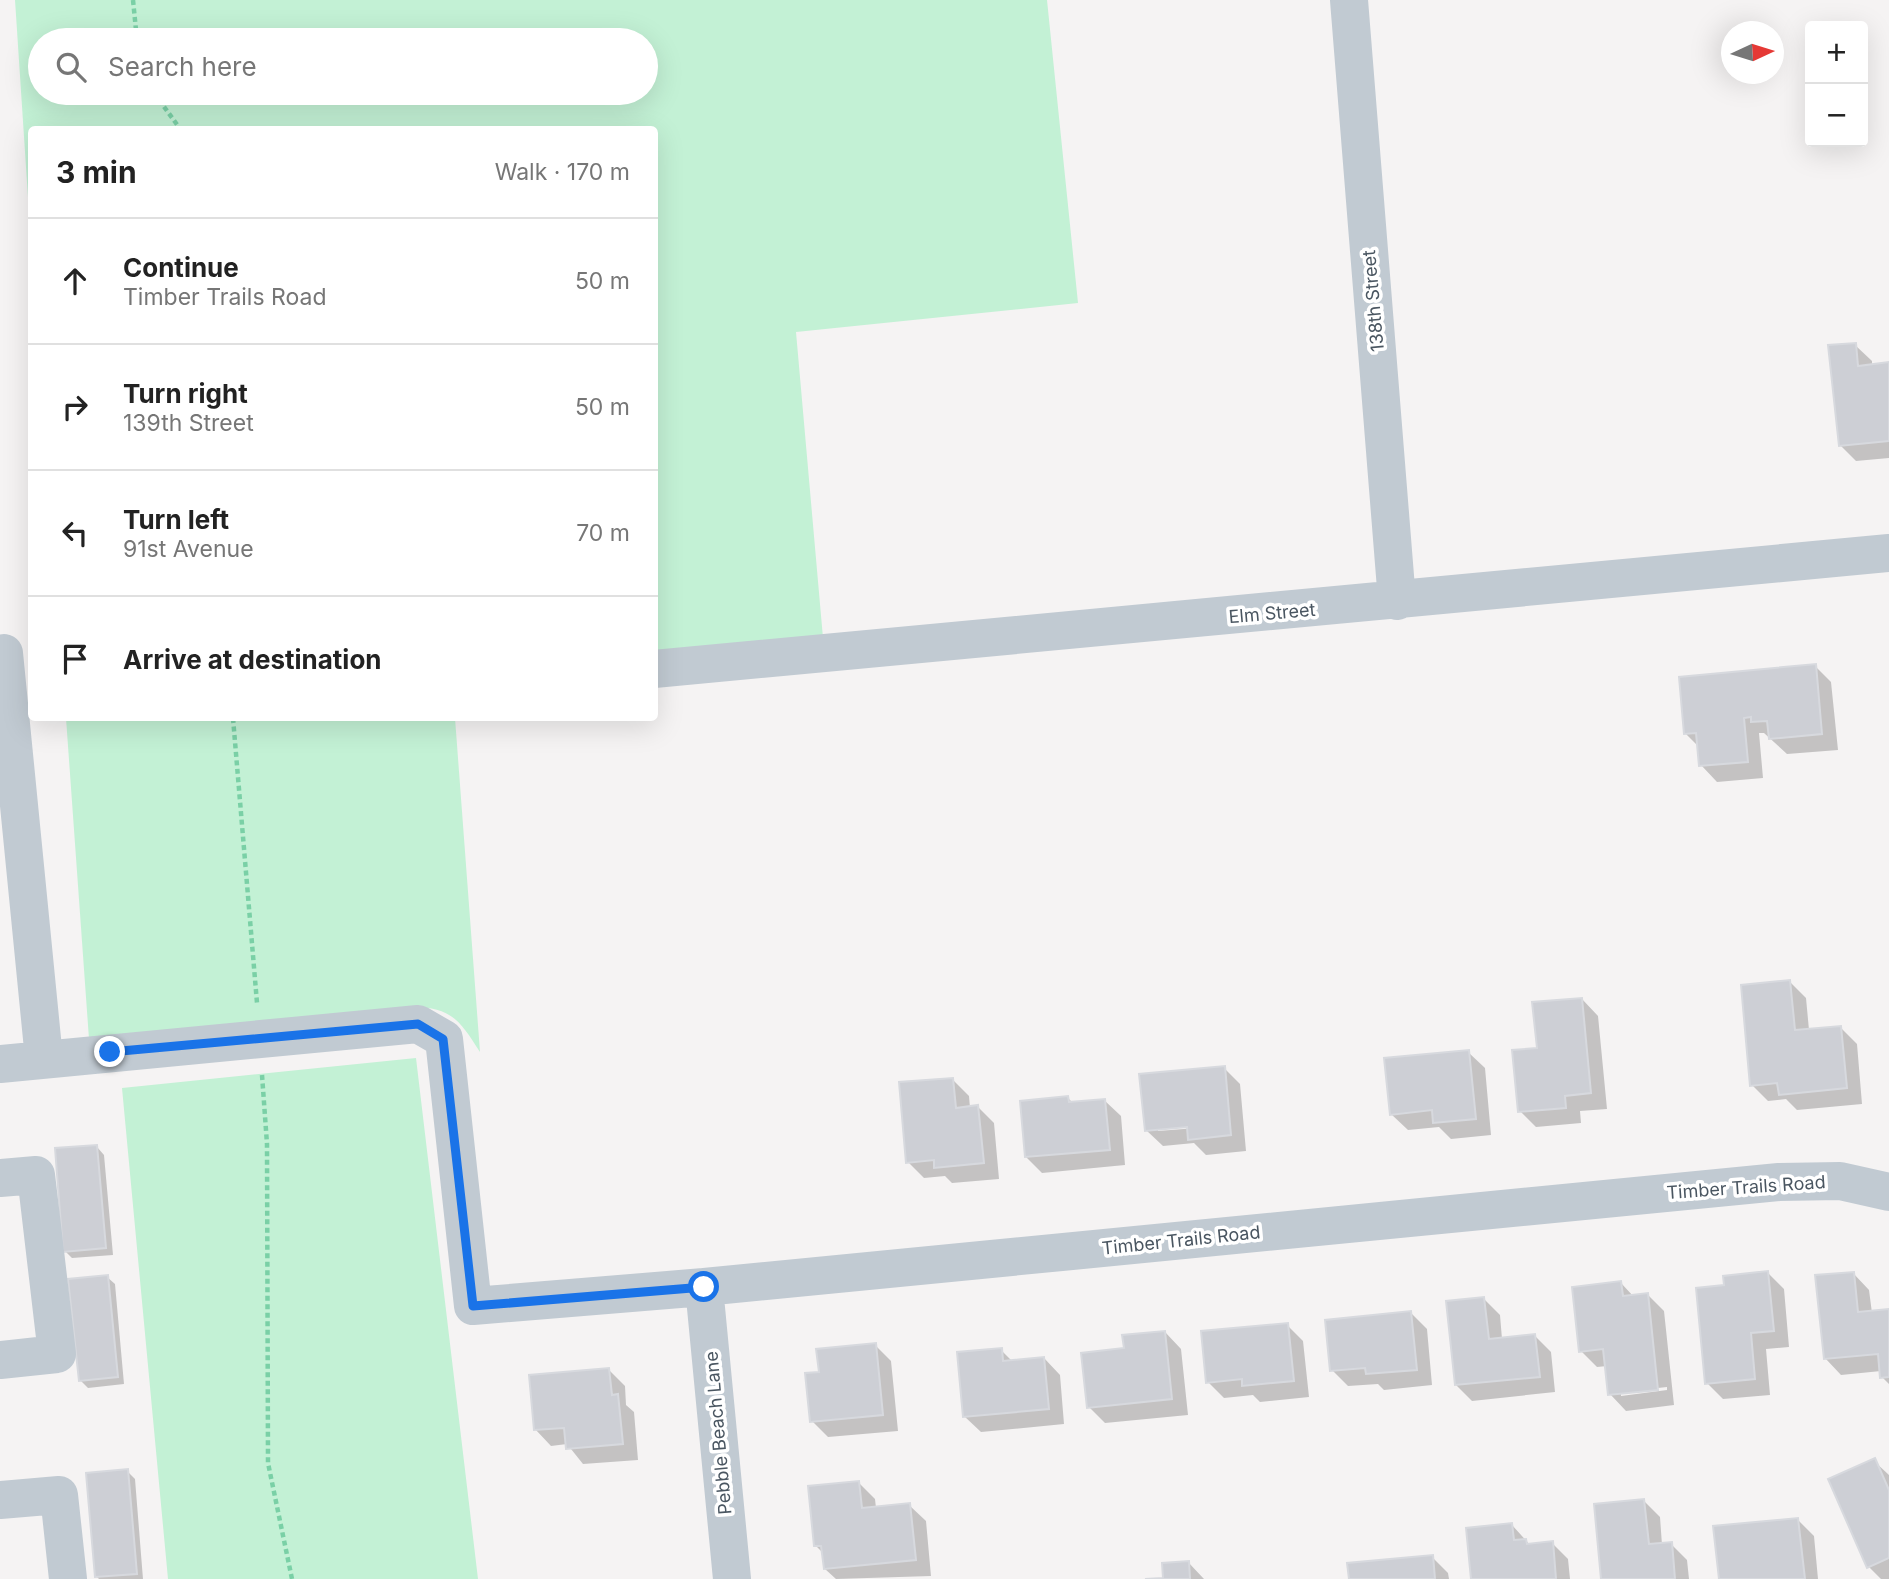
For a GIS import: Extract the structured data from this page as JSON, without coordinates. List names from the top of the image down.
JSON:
{
  "streets": {
    "street": [
      "138th Street",
      "Elm Street",
      "Timber Trails Road",
      "Pebble Beach Lane"
    ]
  },
  "crossings": [
    ["138th Street", "Elm Street"],
    ["Timber Trails Road", "Pebble Beach Lane"]
  ],
  "north": "right",
  "page": {
    "map_buttons": ["+", "−"],
    "search": "Search here",
    "heading": ["3 min", "Walk · 170 m"],
    "list": [
      ["Continue", "Timber Trails Road", "50 m"],
      ["Turn right", "139th Street", "50 m"],
      ["Turn left", "91st Avenue", "70 m"],
      "Arrive at destination"
    ]
  }
}
